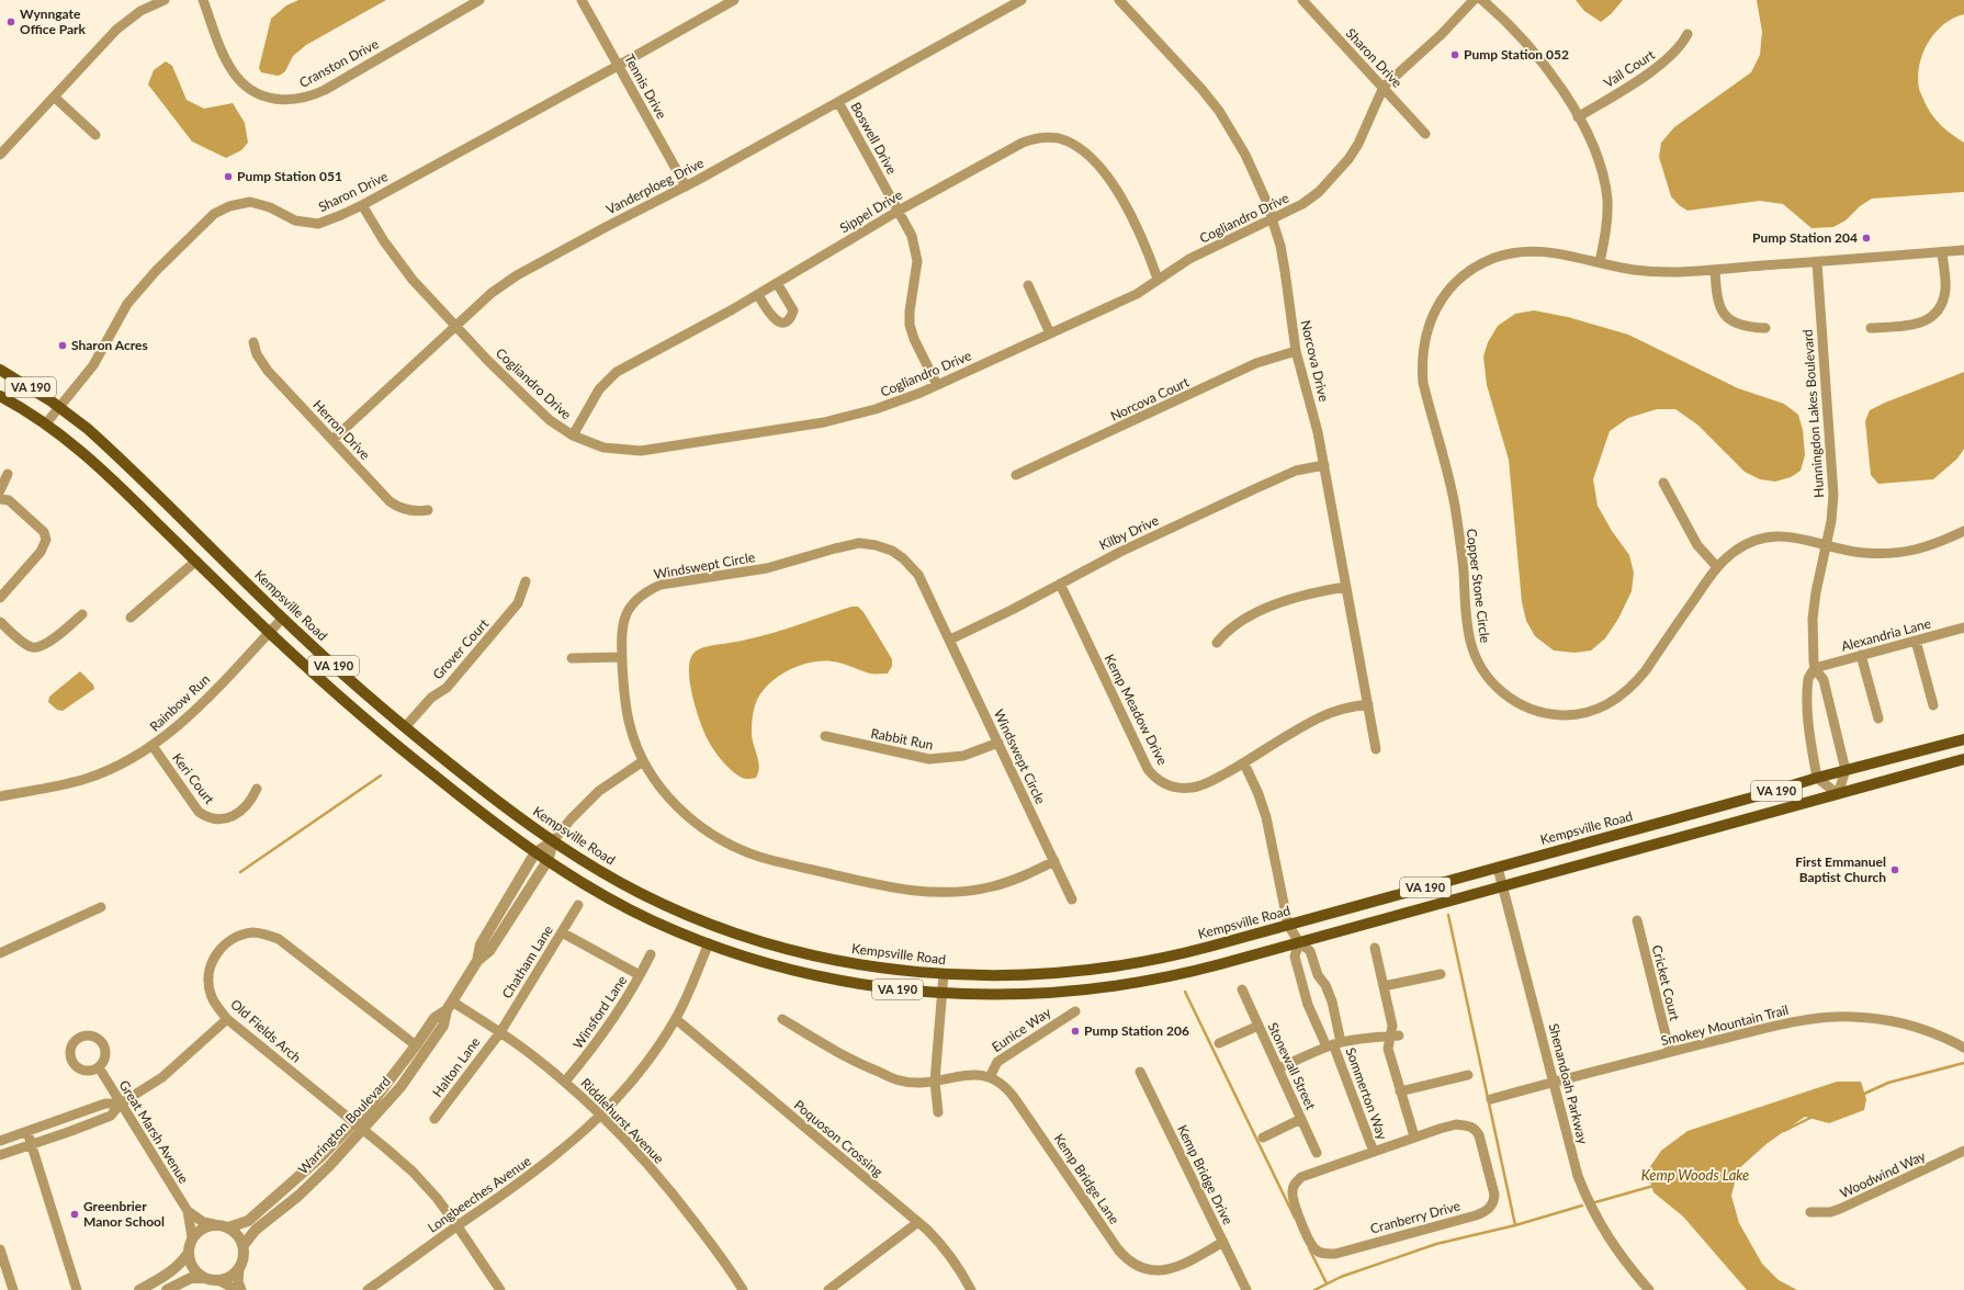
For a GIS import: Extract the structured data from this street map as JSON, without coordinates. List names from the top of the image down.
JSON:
{
  "streets": {
    "main road": ["VA 190", "Kempsville Road"],
    "street": [
      "Sharon Drive",
      "Cranston Drive",
      "Vail Court",
      "Tennis Drive",
      "Boswell Drive",
      "Vanderploeg Drive",
      "Sippel Drive",
      "Cogliandro Drive",
      "Norcova Drive",
      "Norcova Court",
      "Hunningdon Lakes Boulevard",
      "Herron Drive",
      "Kilby Drive",
      "Windswept Circle",
      "Copper Stone Circle",
      "Alexandria Lane",
      "Grover Court",
      "Rainbow Run",
      "Kemp Meadow Drive",
      "Rabbit Run",
      "Keri Court",
      "Chatham Lane",
      "Cricket Court",
      "Winsford Lane",
      "Smokey Mountain Trail",
      "Eunice Way",
      "Old Fields Arch",
      "Stonewall Street",
      "Halton Lane",
      "Shenandoah Parkway",
      "Sommerton Way",
      "Riddlehurst Avenue",
      "Warrington Boulevard",
      "Great Marsh Avenue",
      "Poquoson Crossing",
      "Kemp Bridge Drive",
      "Woodwind Way",
      "Kemp Bridge Lane",
      "Longbeeches Avenue",
      "Cranberry Drive"
    ]
  },
  "crossings": [
    ["Sharon Drive", "Tennis Drive"],
    ["Sharon Drive", "Cogliandro Drive"],
    ["Sharon Drive", "VA 190"],
    ["Sharon Drive", "Kempsville Road"],
    ["Tennis Drive", "Vanderploeg Drive"],
    ["Boswell Drive", "Vanderploeg Drive"],
    ["Boswell Drive", "Sippel Drive"],
    ["Boswell Drive", "Cogliandro Drive"],
    ["Vanderploeg Drive", "Cogliandro Drive"],
    ["Vanderploeg Drive", "Herron Drive"],
    ["Sippel Drive", "Cogliandro Drive"],
    ["Cogliandro Drive", "Norcova Drive"],
    ["Norcova Drive", "Norcova Court"],
    ["Norcova Drive", "Kilby Drive"],
    ["Norcova Drive", "Kemp Meadow Drive"],
    ["VA 190", "Rainbow Run"],
    ["VA 190", "Shenandoah Parkway"],
    ["VA 190", "Sommerton Way"],
    ["VA 190", "Warrington Boulevard"],
    ["VA 190", "Longbeeches Avenue"],
    ["Hunningdon Lakes Boulevard", "Copper Stone Circle"],
    ["Hunningdon Lakes Boulevard", "Kempsville Road"],
    ["Hunningdon Lakes Boulevard", "Alexandria Lane"],
    ["Kilby Drive", "Windswept Circle"],
    ["Kilby Drive", "Kemp Meadow Drive"],
    ["Windswept Circle", "Rabbit Run"],
    ["Kempsville Road", "Grover Court"],
    ["Kempsville Road", "Rainbow Run"],
    ["Kempsville Road", "Shenandoah Parkway"],
    ["Kempsville Road", "Warrington Boulevard"],
    ["Rainbow Run", "Keri Court"],
    ["Chatham Lane", "Halton Lane"],
    ["Chatham Lane", "Riddlehurst Avenue"],
    ["Cricket Court", "Smokey Mountain Trail"],
    ["Winsford Lane", "Riddlehurst Avenue"],
    ["Smokey Mountain Trail", "Shenandoah Parkway"],
    ["Eunice Way", "Kemp Bridge Lane"],
    ["Old Fields Arch", "Warrington Boulevard"],
    ["Old Fields Arch", "Longbeeches Avenue"],
    ["Halton Lane", "Riddlehurst Avenue"],
    ["Sommerton Way", "Cranberry Drive"],
    ["Riddlehurst Avenue", "Warrington Boulevard"],
    ["Riddlehurst Avenue", "Longbeeches Avenue"],
    ["Warrington Boulevard", "Great Marsh Avenue"],
    ["Poquoson Crossing", "Longbeeches Avenue"],
    ["Kemp Bridge Drive", "Kemp Bridge Lane"]
  ],
  "water": ["Kemp Woods Lake"],
  "places": [
    "Wynngate Office Park",
    "Pump Station 052",
    "Pump Station 051",
    "Pump Station 204",
    "Sharon Acres",
    "First Emmanuel Baptist Church",
    "Pump Station 206",
    "Greenbrier Manor School"
  ]
}
